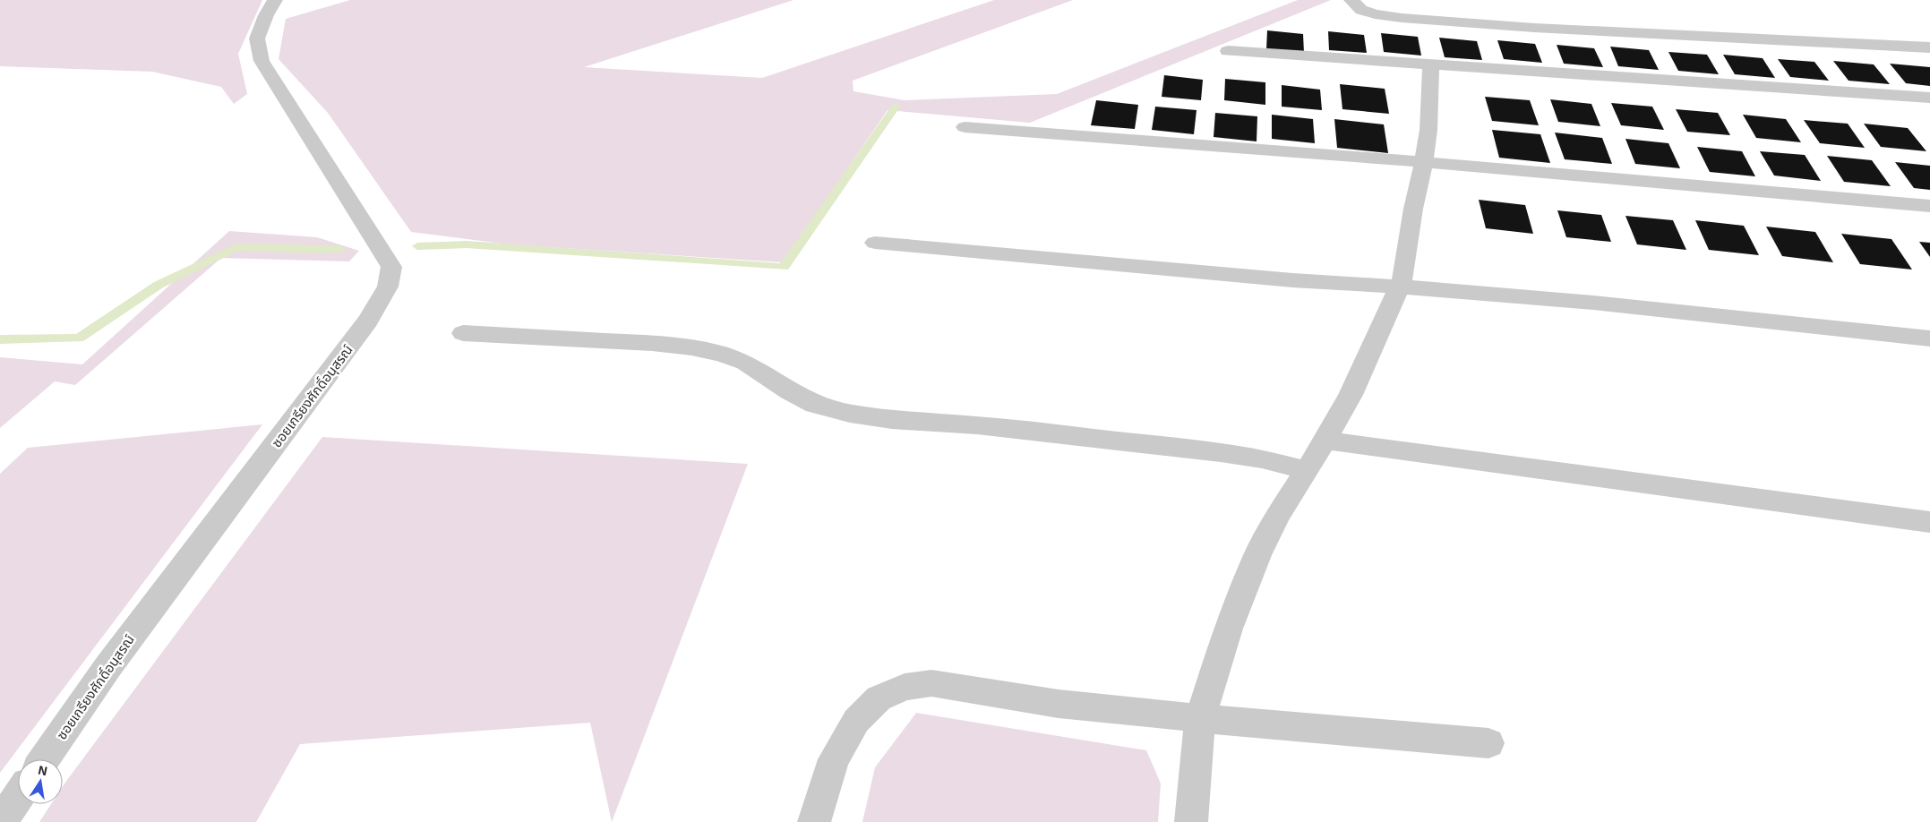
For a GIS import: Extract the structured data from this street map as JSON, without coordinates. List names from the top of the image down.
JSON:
{
  "streets": {
    "street": ["ซอยเกรียงศักดิ์อนุสรณ์"]
  },
  "north": "top"
}
